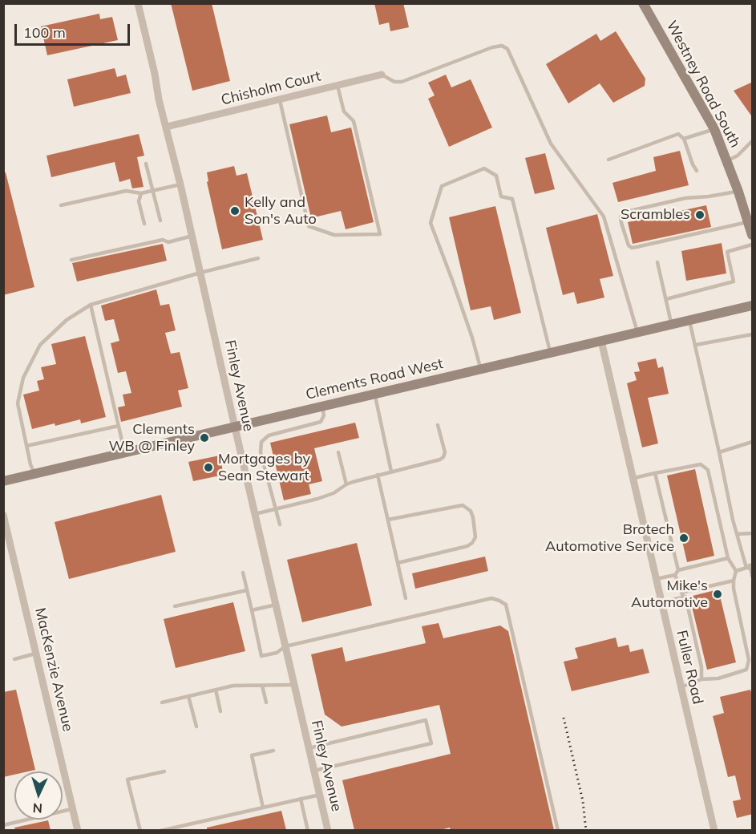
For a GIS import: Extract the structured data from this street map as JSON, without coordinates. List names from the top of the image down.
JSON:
{
  "streets": {
    "street": [
      "Westney Road South",
      "Chisholm Court",
      "Clements Road West",
      "Finley Avenue",
      "Fuller Road",
      "MacKenzie Avenue"
    ]
  },
  "crossings": [
    ["Chisholm Court", "Finley Avenue"],
    ["Clements Road West", "Finley Avenue"],
    ["Clements Road West", "Fuller Road"]
  ],
  "places": [
    "Kelly and Son's Auto",
    "Scrambles",
    "Clements WB @ Finley",
    "Mortgages by Sean Stewart",
    "Brotech Automotive Service",
    "Mike's Automotive"
  ],
  "scale_bar": "100 m",
  "north": "bottom"
}
